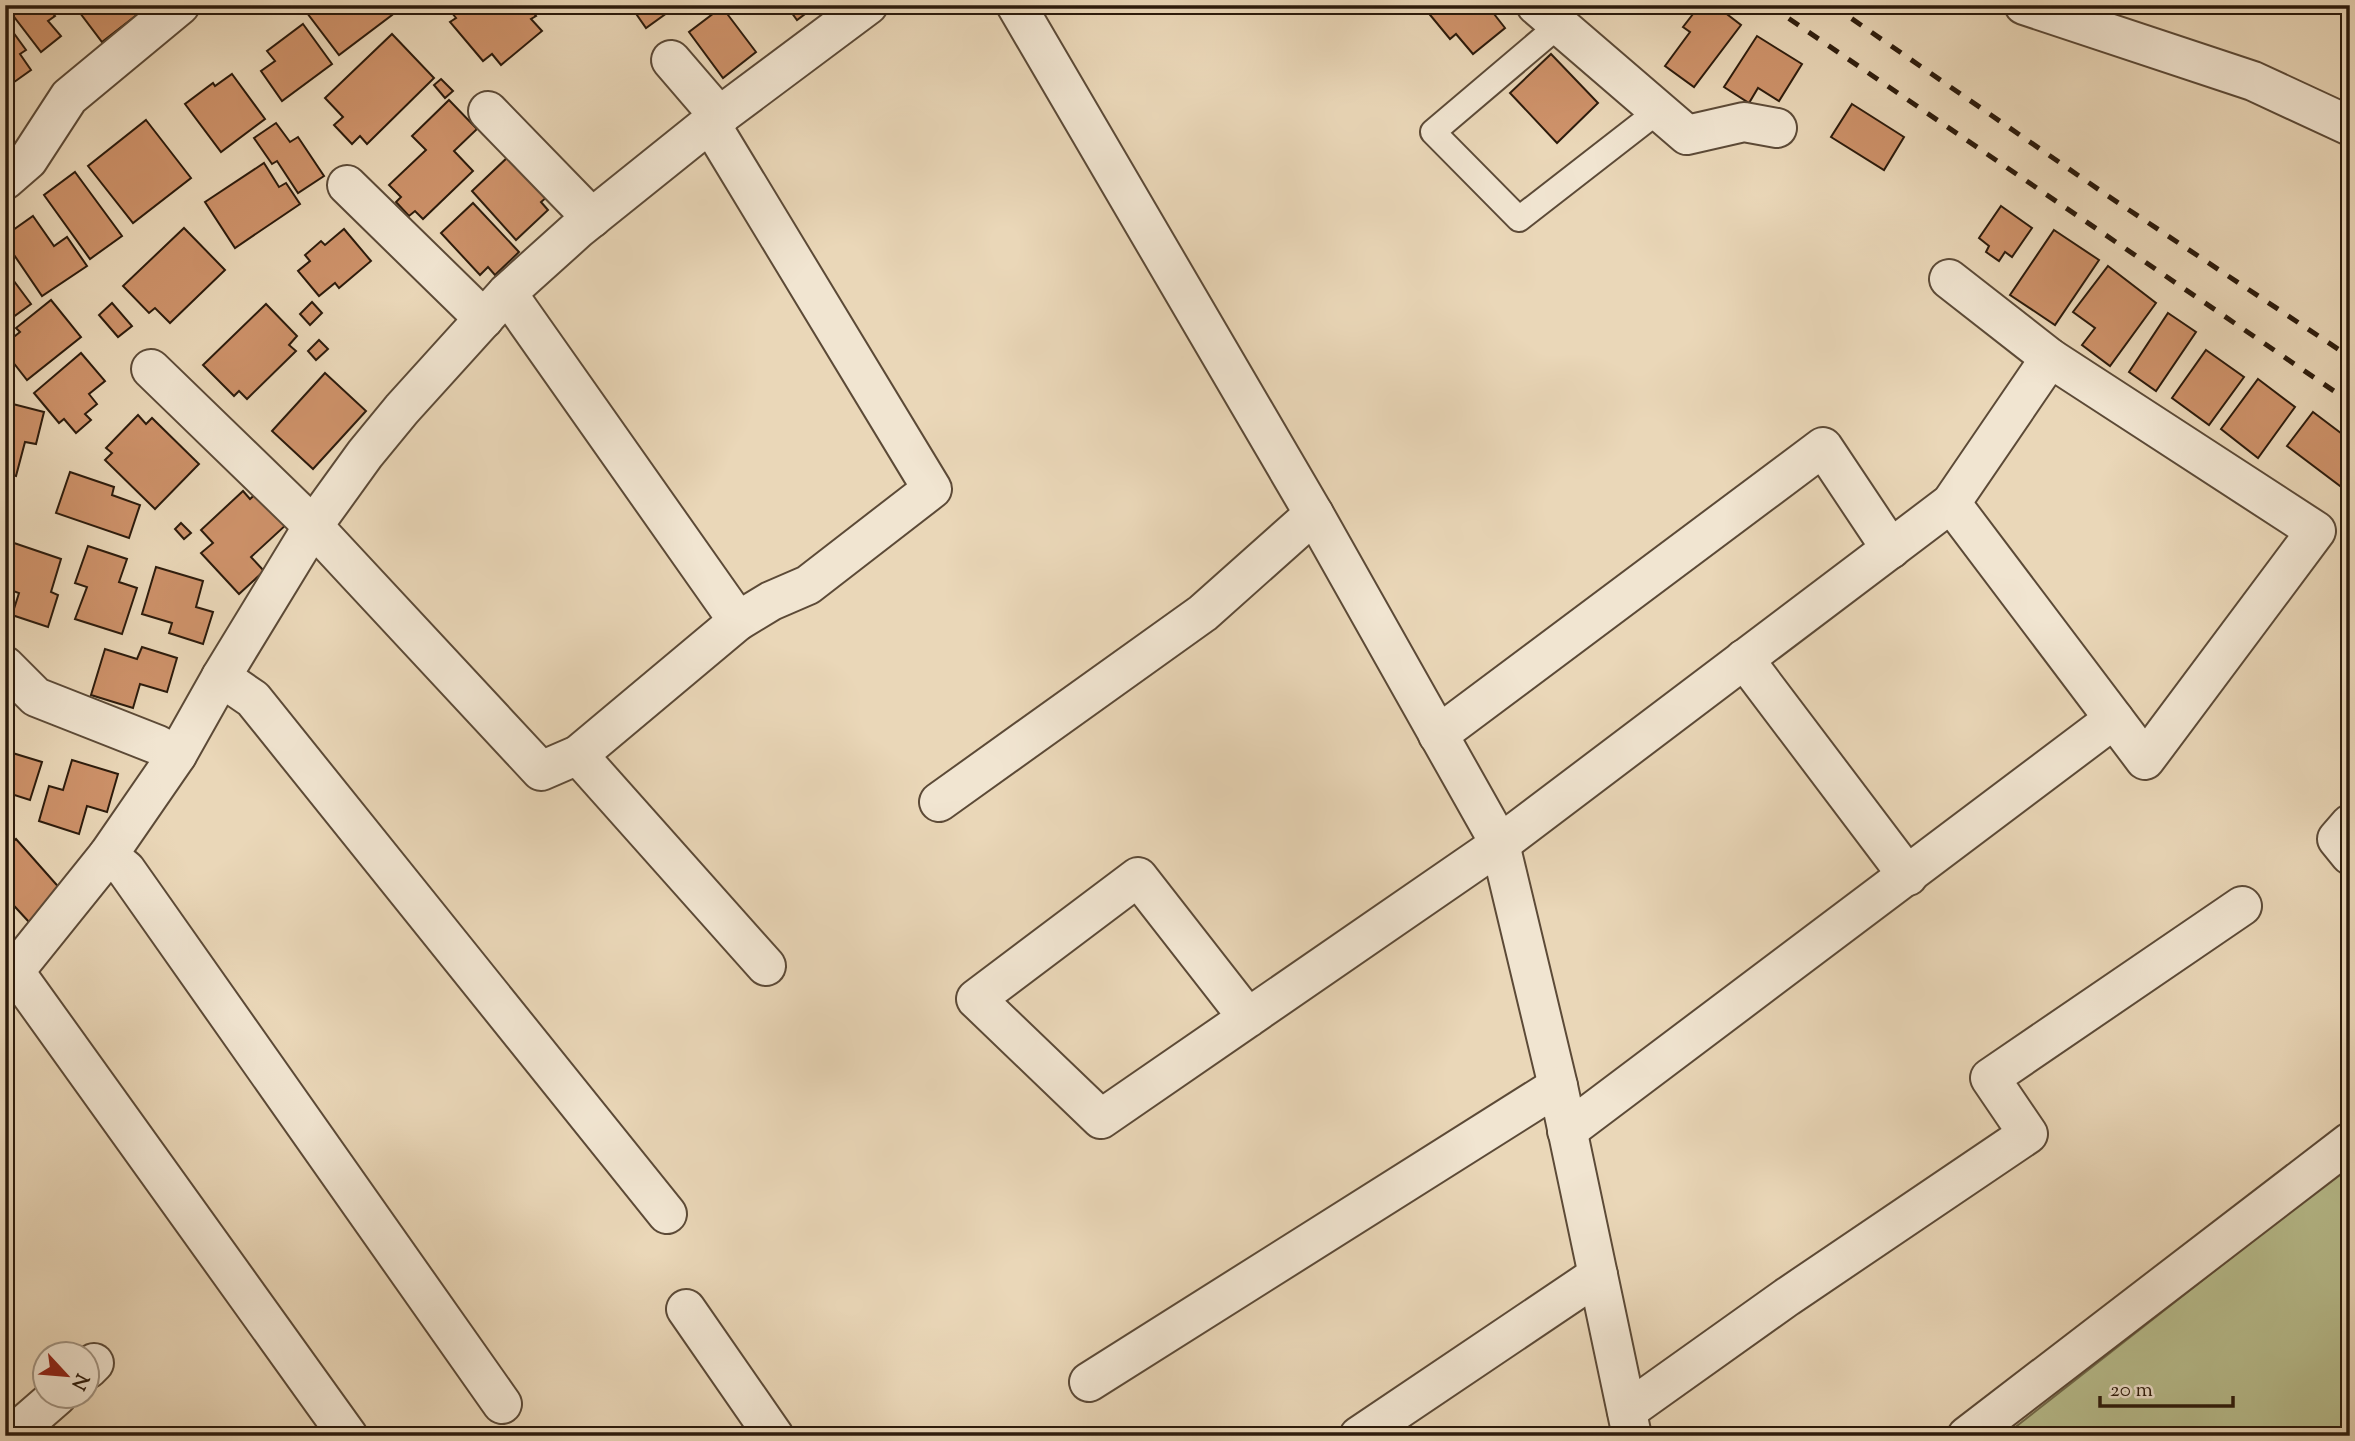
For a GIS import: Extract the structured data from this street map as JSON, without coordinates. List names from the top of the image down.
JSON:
{
  "scale_bar": "20 m",
  "north": "bottom right"
}
